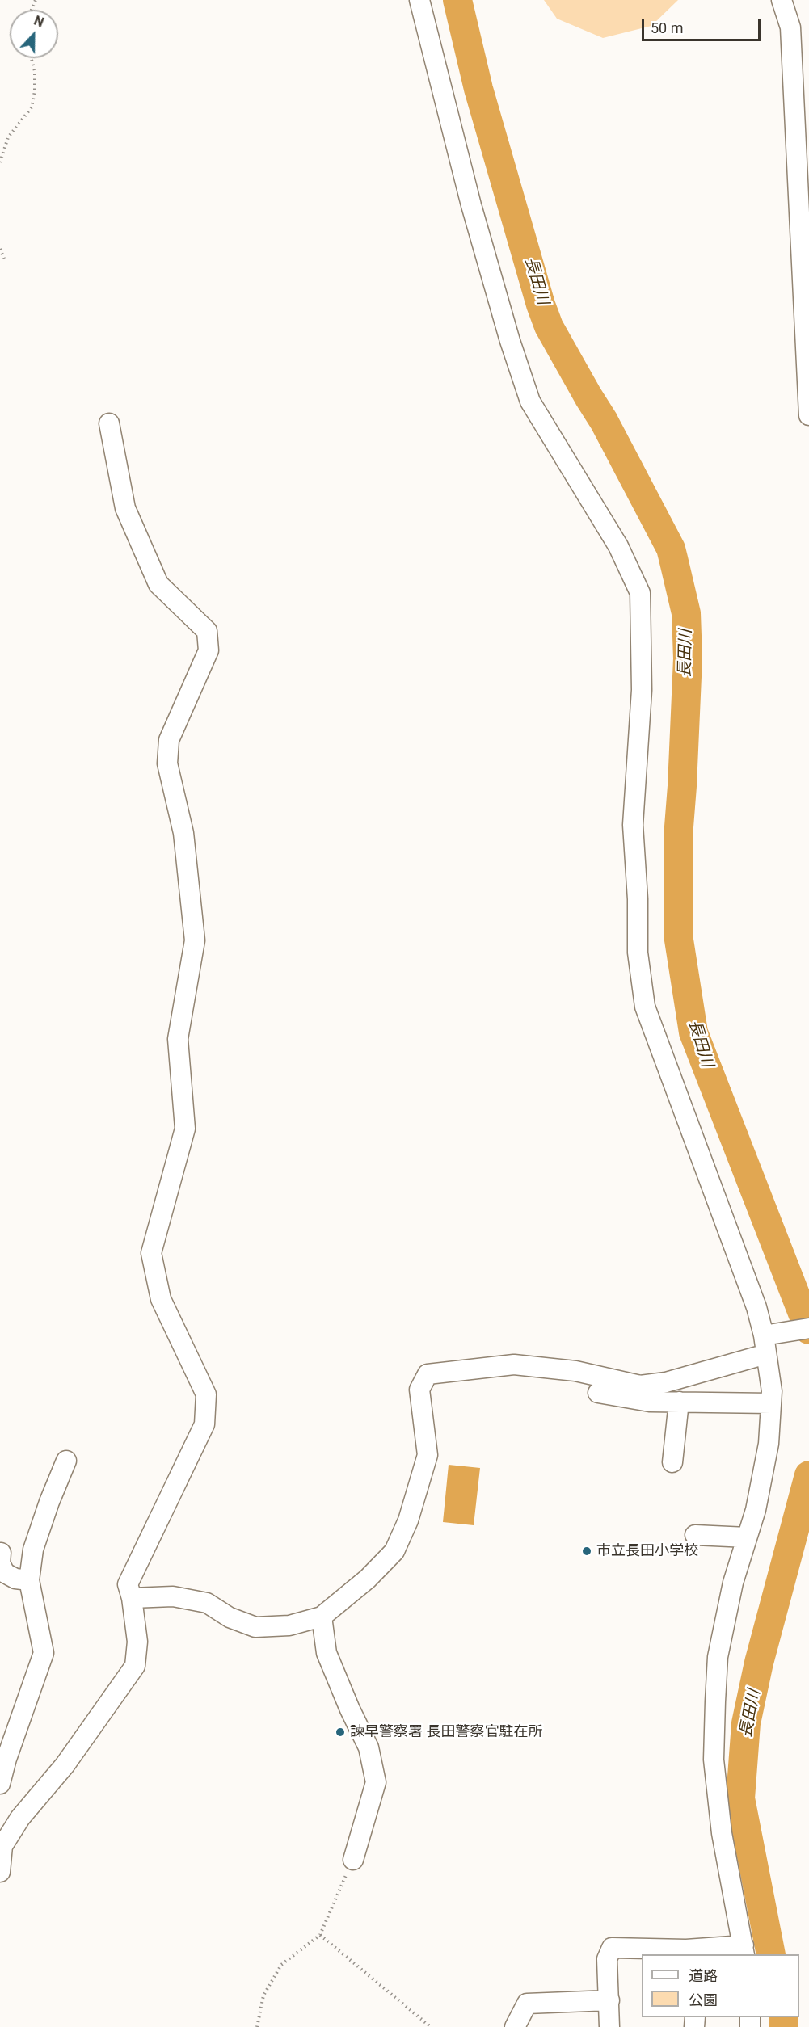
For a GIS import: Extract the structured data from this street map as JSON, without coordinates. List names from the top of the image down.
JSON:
{
  "water": ["長田川"],
  "places": ["市立長田小学校", "諫早警察署 長田警察官駐在所"],
  "legend": ["道路", "公園"],
  "scale_bar": "50 m",
  "north": "top"
}
